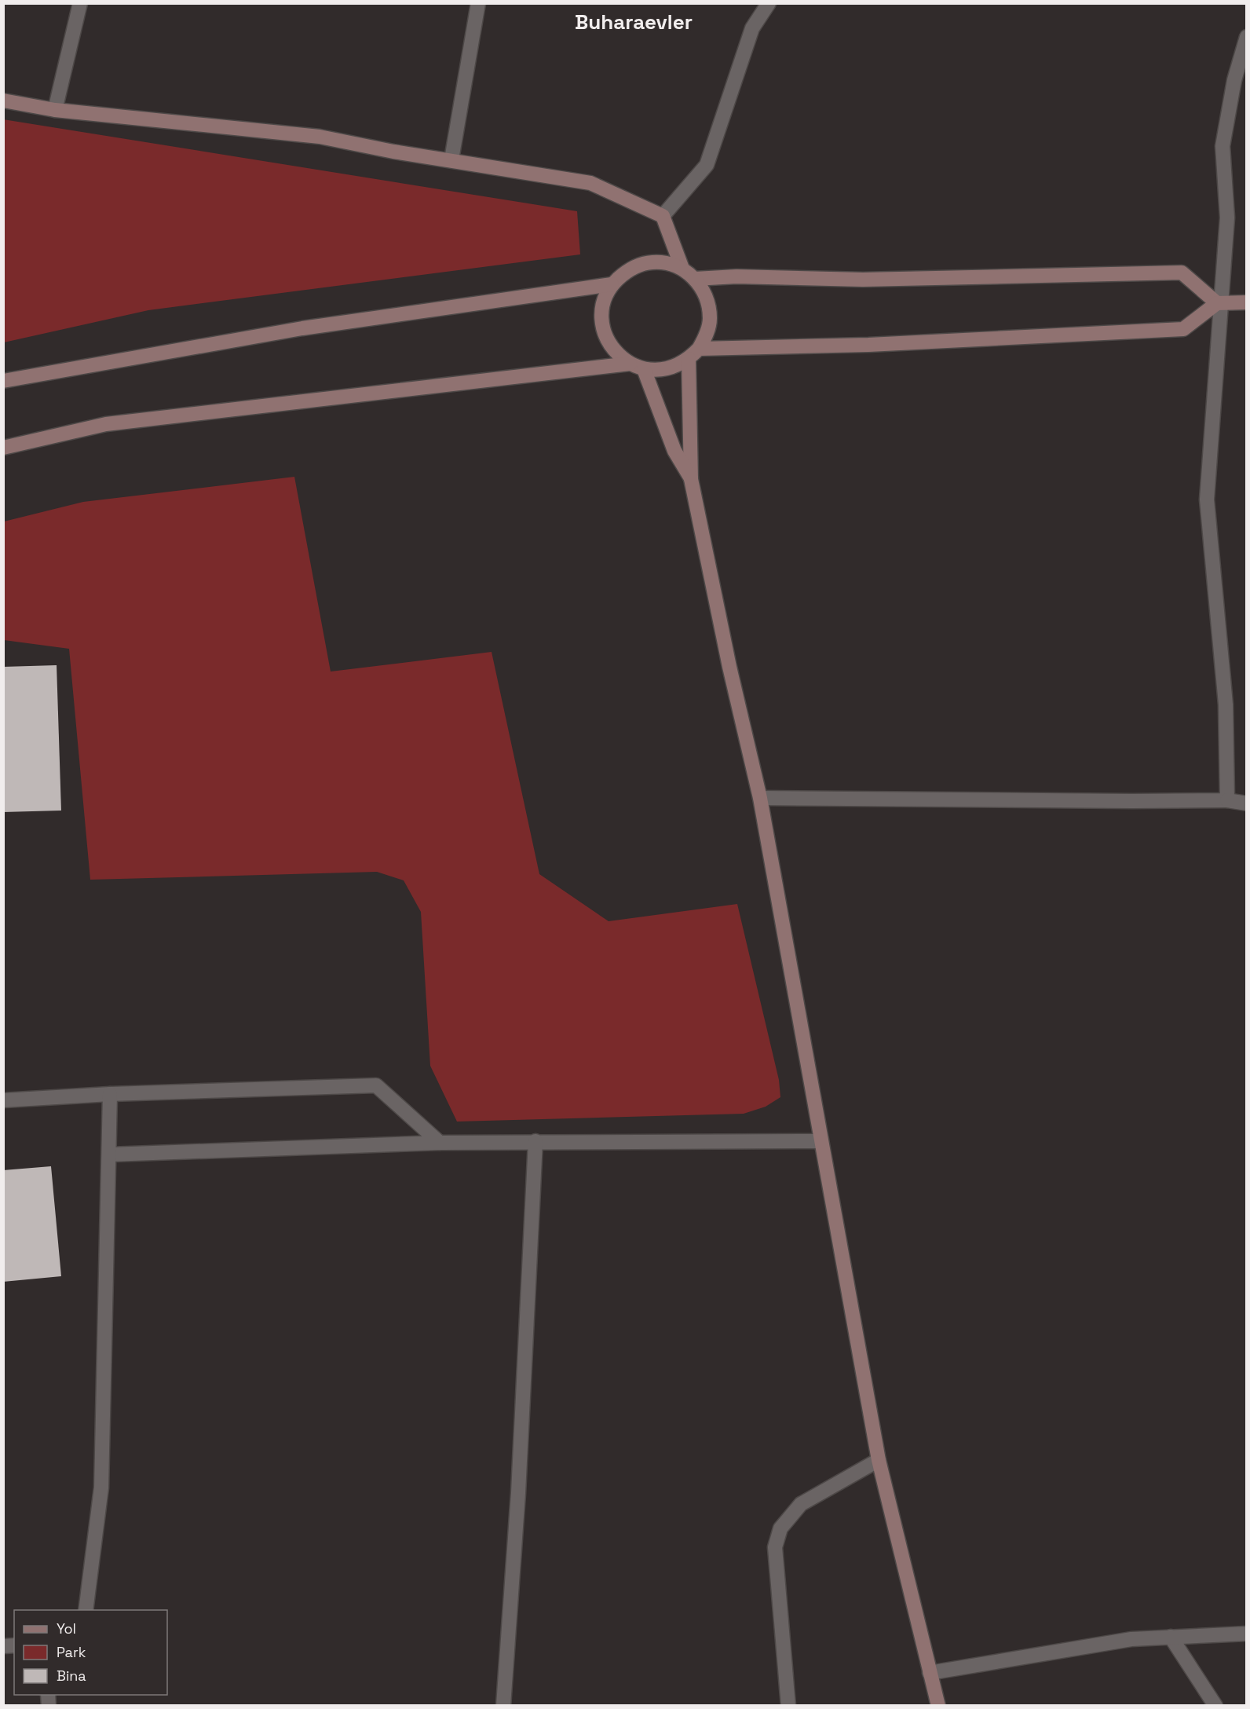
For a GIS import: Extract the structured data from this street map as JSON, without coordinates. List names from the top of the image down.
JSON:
{
  "districts": ["Buharaevler"],
  "legend": ["Yol", "Park", "Bina"]
}
